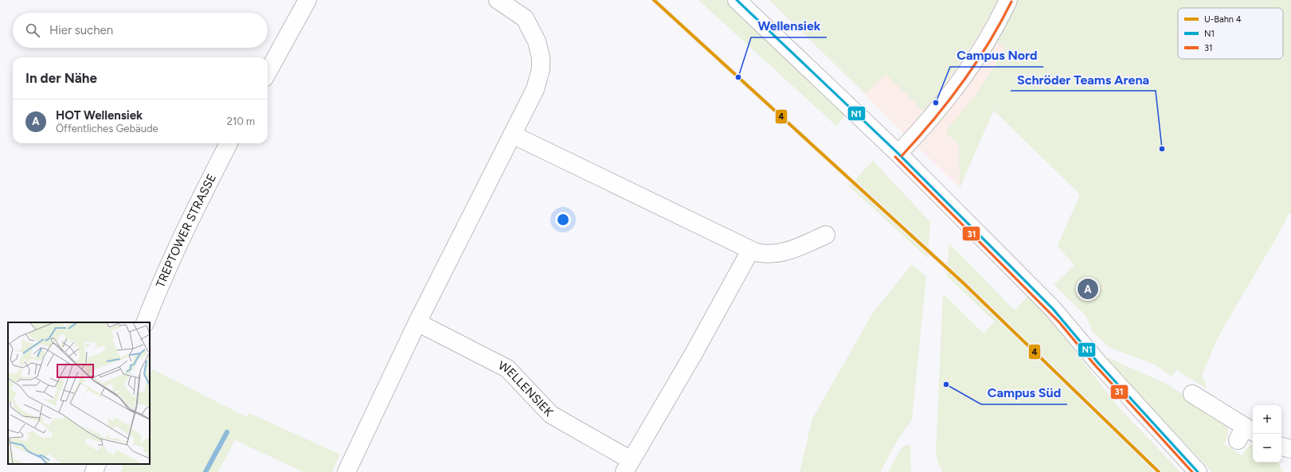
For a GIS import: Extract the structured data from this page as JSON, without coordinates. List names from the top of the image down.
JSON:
{
  "streets": {
    "street": ["TREPTOWER STRASSE", "WELLENSIEK"]
  },
  "places": [
    "Wellensiek",
    "Campus Nord",
    "Schröder Teams Arena",
    "Campus Süd"
  ],
  "lines": ["metro line 4", "transit line N1", "transit line 31"],
  "legend": ["U-Bahn 4", "N1", "31"],
  "page": {
    "search": "Hier suchen",
    "heading": "In der Nähe",
    "list": [
      {
        "mark": "A",
        "name": "HOT Wellensiek",
        "note": "Öffentliches Gebäude",
        "value": "210 m"
      }
    ],
    "pins": "A",
    "map_buttons": ["+", "−"]
  }
}
